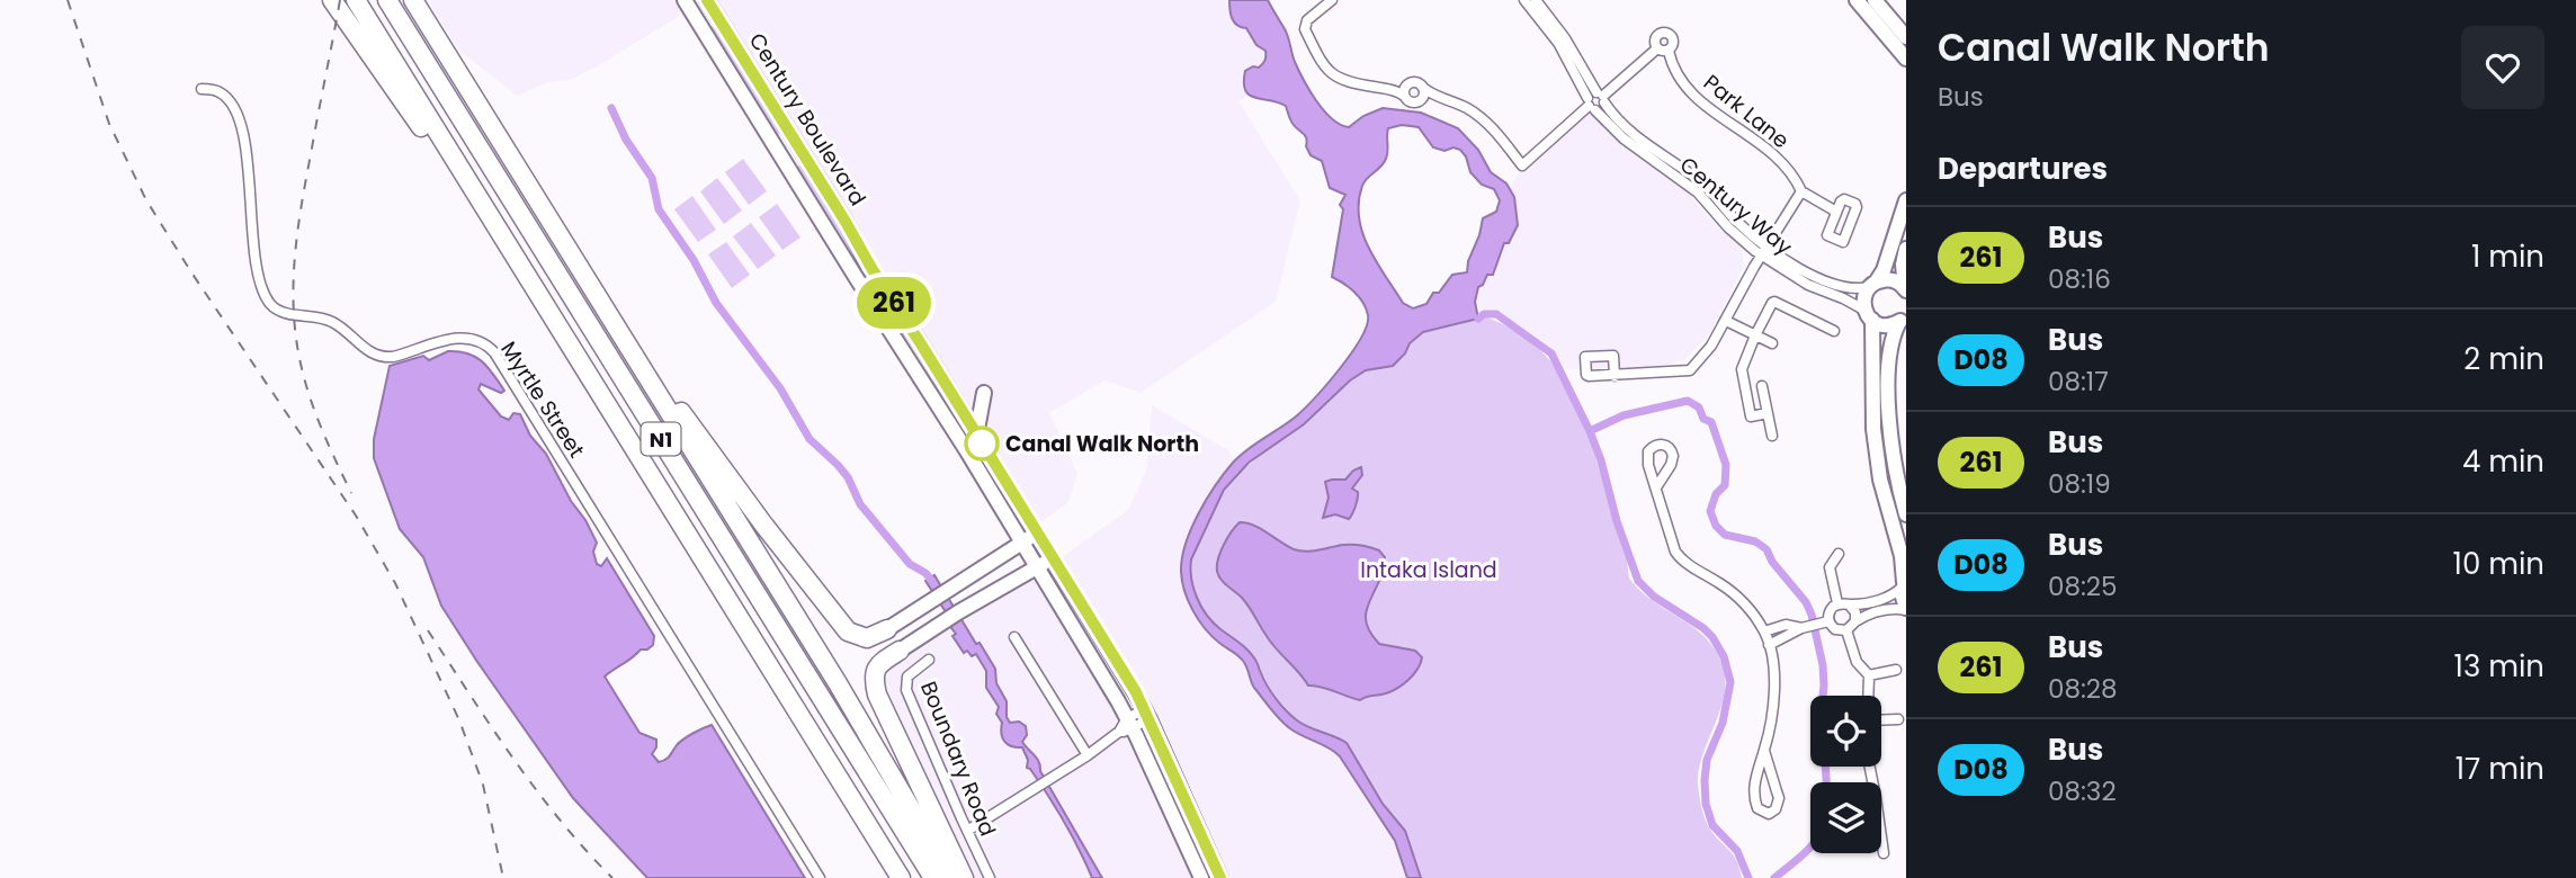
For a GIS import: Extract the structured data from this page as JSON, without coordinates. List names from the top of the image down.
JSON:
{
  "streets": {
    "highway": ["N1"],
    "main road": ["Century Boulevard"],
    "street": [
      "Park Lane",
      "Century Way",
      "Myrtle Street",
      "Boundary Road"
    ]
  },
  "parks": ["Intaka Island"],
  "places": ["Canal Walk North"],
  "lines": ["bus line 261"],
  "page": {
    "on_map": "261",
    "heading": [
      ["Canal Walk North", "Bus"],
      "Departures"
    ],
    "list": [
      {
        "mark": "261",
        "name": "Bus",
        "note": "08:16",
        "value": "1 min"
      },
      {
        "mark": "D08",
        "name": "Bus",
        "note": "08:17",
        "value": "2 min"
      },
      {
        "mark": "261",
        "name": "Bus",
        "note": "08:19",
        "value": "4 min"
      },
      {
        "mark": "D08",
        "name": "Bus",
        "note": "08:25",
        "value": "10 min"
      },
      {
        "mark": "261",
        "name": "Bus",
        "note": "08:28",
        "value": "13 min"
      },
      {
        "mark": "D08",
        "name": "Bus",
        "note": "08:32",
        "value": "17 min"
      }
    ]
  }
}
